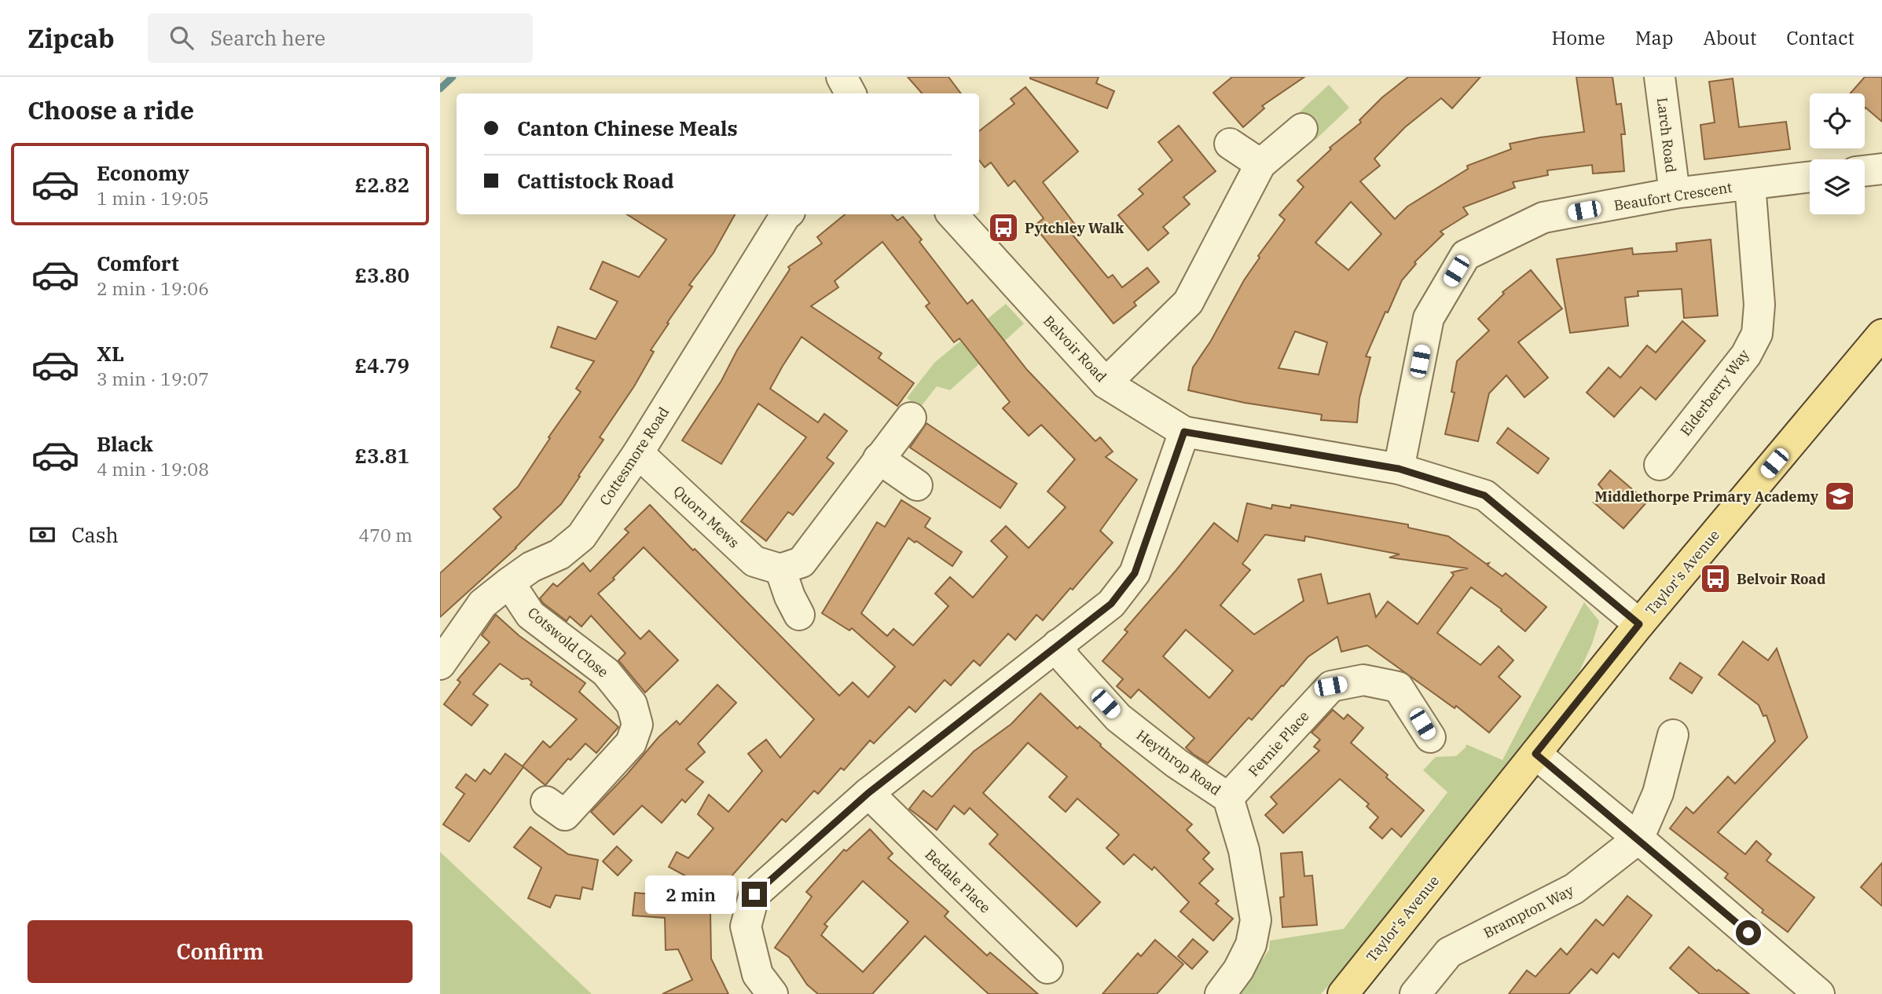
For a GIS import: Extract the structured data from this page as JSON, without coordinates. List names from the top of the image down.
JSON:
{
  "streets": {
    "main road": ["Taylor's Avenue"],
    "street": [
      "Larch Road",
      "Beaufort Crescent",
      "Belvoir Road",
      "Elderberry Way",
      "Cottesmore Road",
      "Quorn Mews",
      "Cotswold Close",
      "Fernie Place",
      "Heythrop Road",
      "Bedale Place",
      "Brampton Way"
    ]
  },
  "crossings": [
    ["Larch Road", "Beaufort Crescent"],
    ["Beaufort Crescent", "Belvoir Road"],
    ["Beaufort Crescent", "Elderberry Way"],
    ["Belvoir Road", "Taylor's Avenue"],
    ["Cottesmore Road", "Quorn Mews"],
    ["Cottesmore Road", "Cotswold Close"],
    ["Fernie Place", "Heythrop Road"]
  ],
  "places": {
    "bus stop": ["Pytchley Walk", "Belvoir Road"],
    "school or university": ["Middlethorpe Primary Academy"]
  },
  "page": {
    "header": "Zipcab",
    "search": "Search here",
    "nav": [
      "Home",
      "Map",
      "About",
      "Contact"
    ],
    "heading": "Choose a ride",
    "banner": ["Canton Chinese Meals", "Cattistock Road"],
    "list": [
      {
        "name": "Economy",
        "note": "1 min · 19:05",
        "value": "£2.82"
      },
      {
        "name": "Comfort",
        "note": "2 min · 19:06",
        "value": "£3.80"
      },
      {
        "name": "XL",
        "note": "3 min · 19:07",
        "value": "£4.79"
      },
      {
        "name": "Black",
        "note": "4 min · 19:08",
        "value": "£3.81"
      }
    ],
    "pay": ["Cash", "470 m"],
    "bubble": "2 min",
    "buttons": "Confirm"
  }
}
